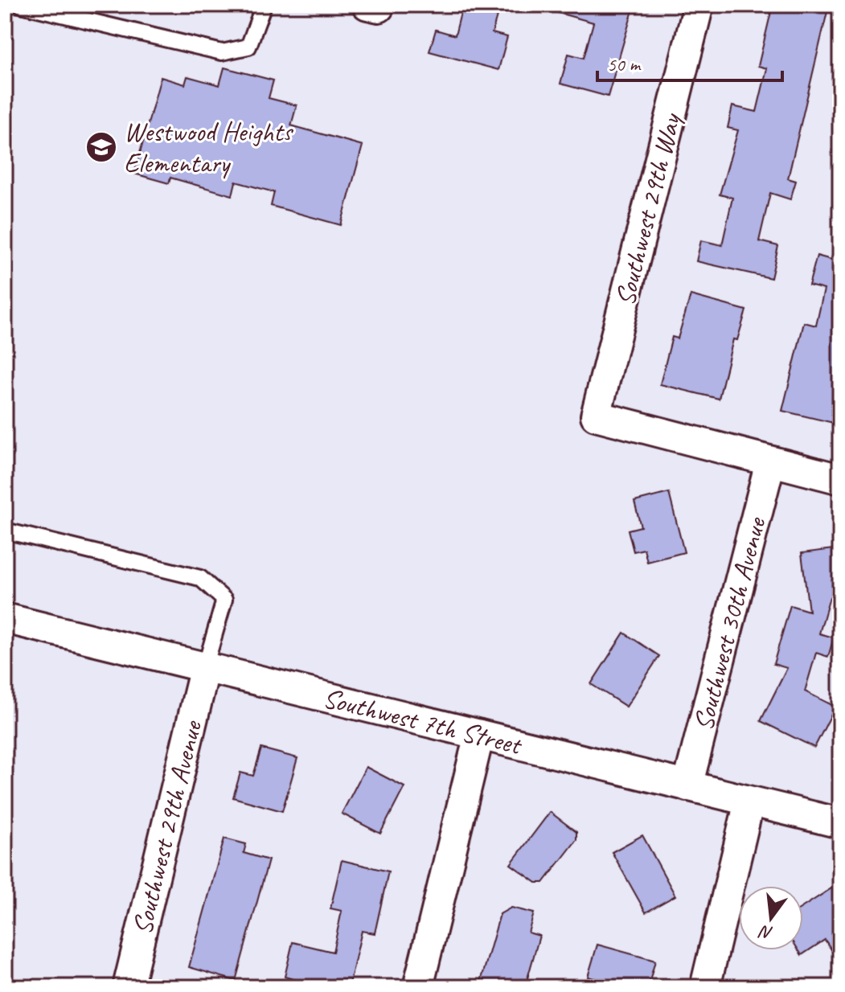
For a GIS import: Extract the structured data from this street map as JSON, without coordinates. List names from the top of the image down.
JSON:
{
  "streets": {
    "street": [
      "Southwest 29th Way",
      "Southwest 30th Avenue",
      "Southwest 7th Street",
      "Southwest 29th Avenue"
    ]
  },
  "crossings": [
    ["Southwest 29th Way", "Southwest 30th Avenue"],
    ["Southwest 30th Avenue", "Southwest 7th Street"],
    ["Southwest 7th Street", "Southwest 29th Avenue"]
  ],
  "places": {
    "school or university": ["Westwood Heights Elementary"]
  },
  "scale_bar": "50 m",
  "north": "bottom"
}
